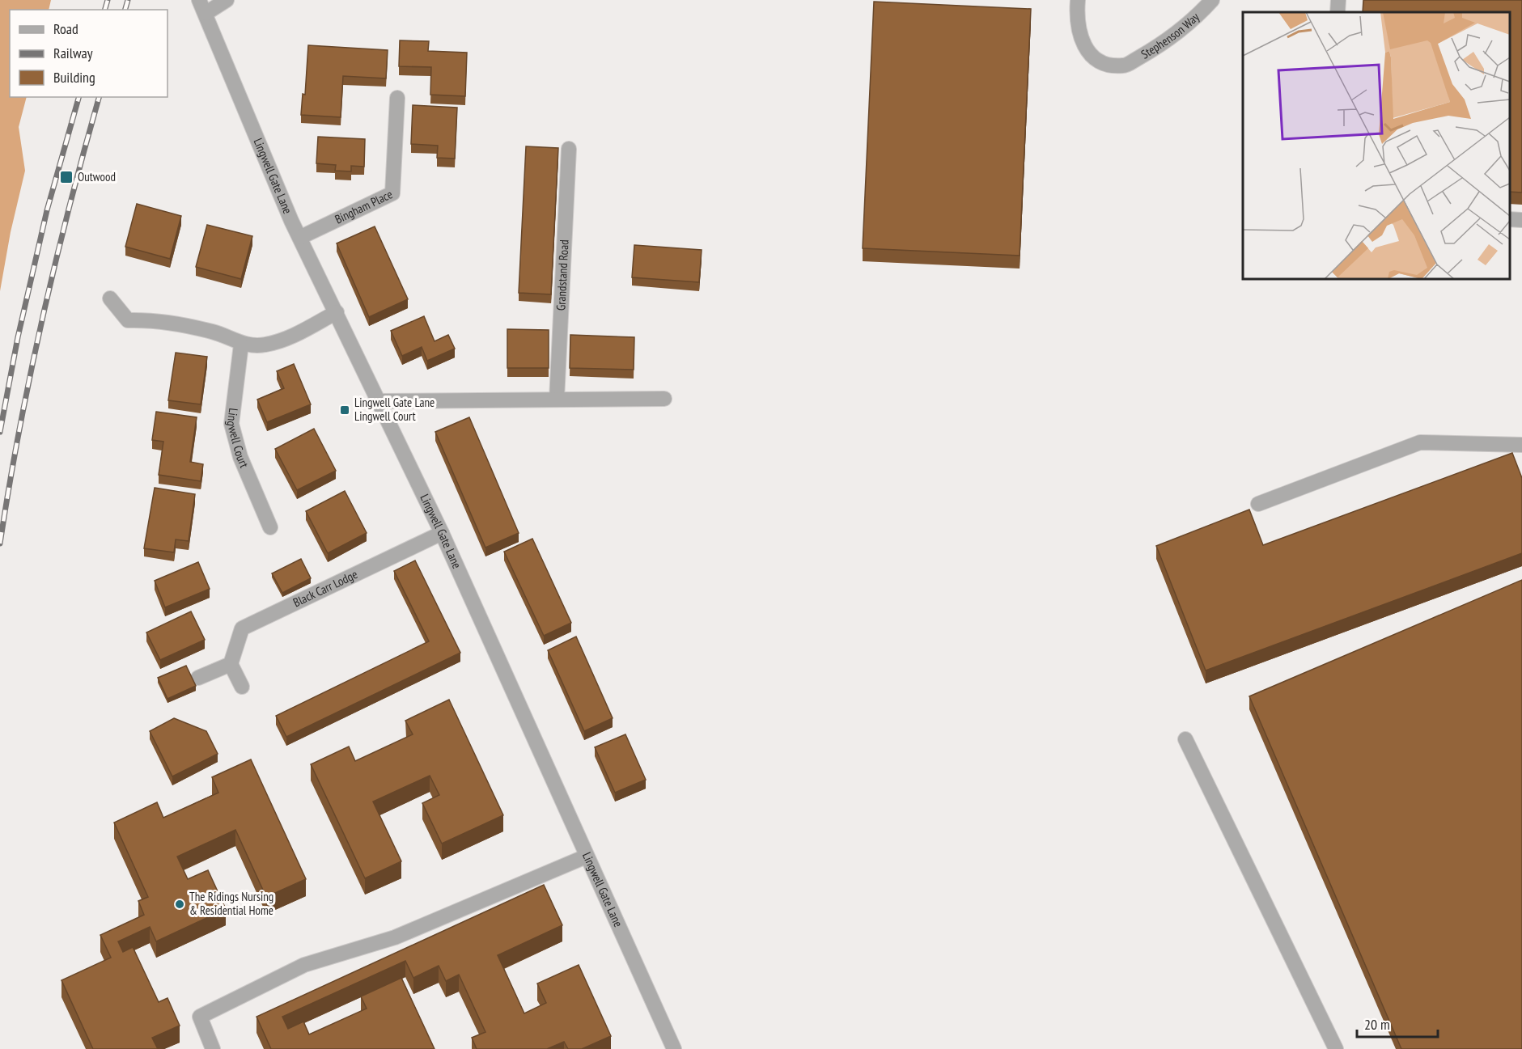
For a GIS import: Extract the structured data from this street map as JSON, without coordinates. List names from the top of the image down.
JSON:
{
  "streets": {
    "street": [
      "Stephenson Way",
      "Lingwell Gate Lane",
      "Bingham Place",
      "Grandstand Road",
      "Lingwell Court",
      "Black Carr Lodge"
    ]
  },
  "crossings": [
    ["Lingwell Gate Lane", "Bingham Place"],
    ["Lingwell Gate Lane", "Black Carr Lodge"]
  ],
  "places": {
    "transit": ["Outwood", "Lingwell Gate Lane Lingwell Court"],
    "other": ["The Ridings Nursing & Residential Home"]
  },
  "legend": ["Road", "Railway", "Building"],
  "scale_bar": "20 m"
}
